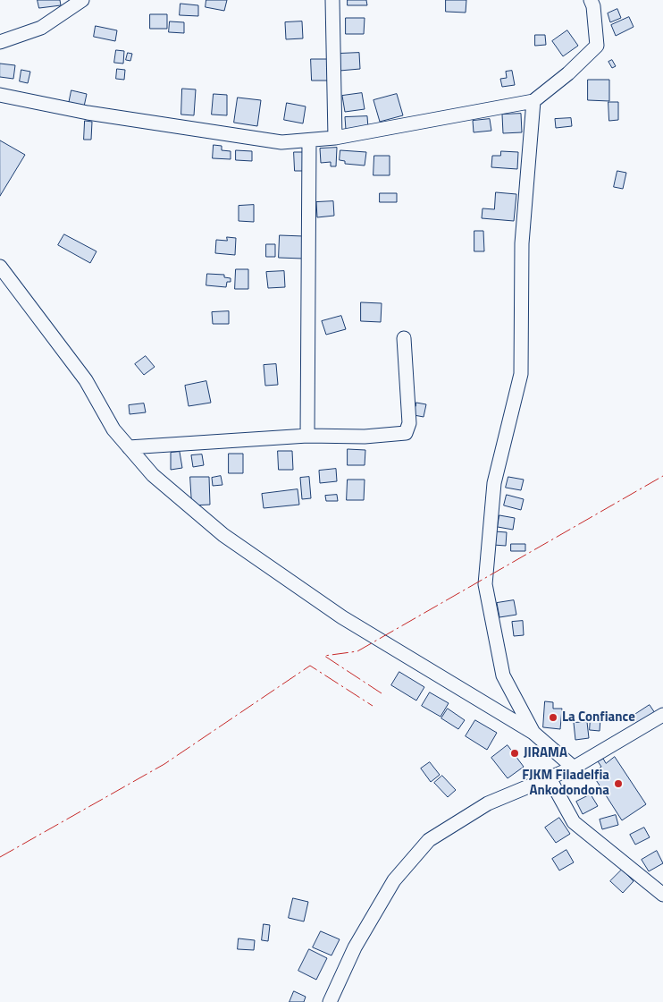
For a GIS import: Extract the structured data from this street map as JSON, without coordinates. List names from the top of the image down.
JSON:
{
  "places": ["La Confiance", "JIRAMA", "FJKM Filadelfia Ankodondona"]
}
